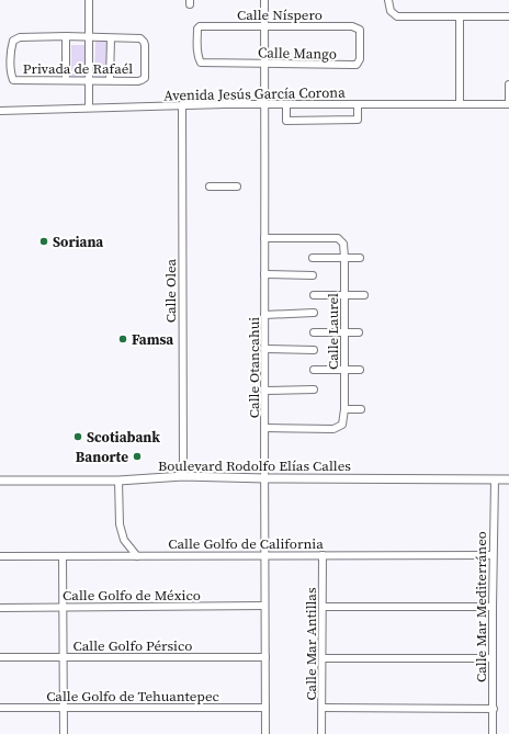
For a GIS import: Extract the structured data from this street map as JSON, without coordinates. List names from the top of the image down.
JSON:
{
  "streets": {
    "main road": ["Boulevard Rodolfo Elías Calles"],
    "street": [
      "Calle Níspero",
      "Calle Mango",
      "Privada de Rafaél",
      "Avenida Jesús García Corona",
      "Calle Olea",
      "Calle Laurel",
      "Calle Otancahui",
      "Calle Golfo de California",
      "Calle Golfo de México",
      "Calle Mar Mediterráneo",
      "Calle Mar Antillas",
      "Calle Golfo Pérsico",
      "Calle Golfo de Tehuantepec"
    ]
  },
  "crossings": [
    ["Calle Níspero", "Calle Mango"],
    ["Calle Níspero", "Calle Otancahui"],
    ["Calle Mango", "Calle Otancahui"],
    ["Avenida Jesús García Corona", "Calle Olea"],
    ["Avenida Jesús García Corona", "Calle Otancahui"],
    ["Calle Olea", "Boulevard Rodolfo Elías Calles"],
    ["Calle Laurel", "Calle Otancahui"],
    ["Calle Otancahui", "Boulevard Rodolfo Elías Calles"],
    ["Calle Otancahui", "Calle Golfo de California"],
    ["Calle Otancahui", "Calle Golfo de México"],
    ["Calle Otancahui", "Calle Golfo Pérsico"],
    ["Calle Otancahui", "Calle Golfo de Tehuantepec"],
    ["Boulevard Rodolfo Elías Calles", "Calle Mar Mediterráneo"],
    ["Calle Golfo de California", "Calle Mar Mediterráneo"],
    ["Calle Golfo de California", "Calle Mar Antillas"]
  ],
  "places": [
    "Soriana",
    "Famsa",
    "Scotiabank",
    "Banorte"
  ]
}
